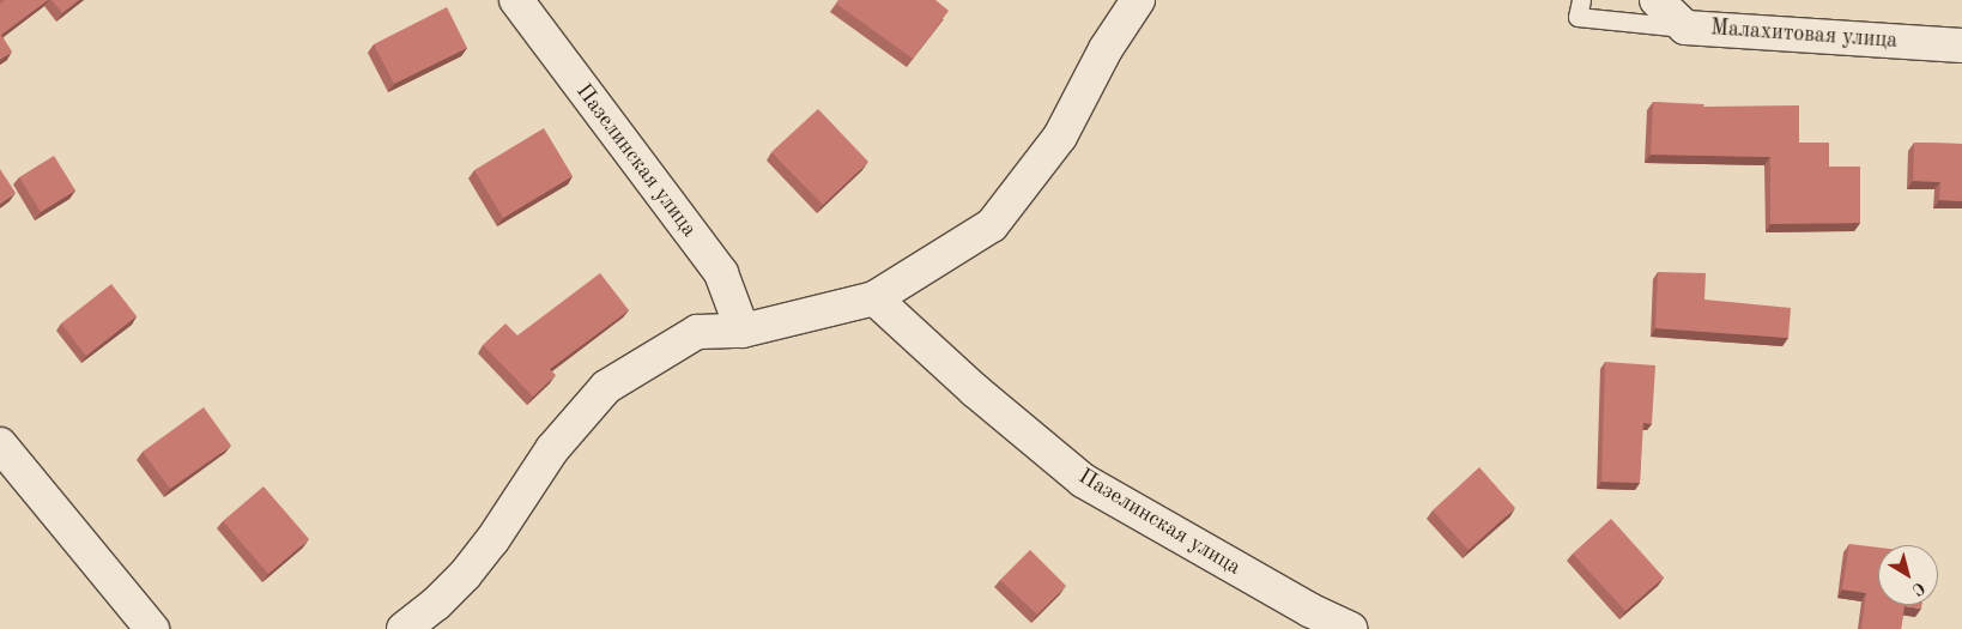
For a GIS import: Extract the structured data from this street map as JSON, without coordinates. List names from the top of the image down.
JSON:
{
  "streets": {
    "street": ["Малахитовая улица", "Пазелинская улица"]
  },
  "north": "bottom right"
}
